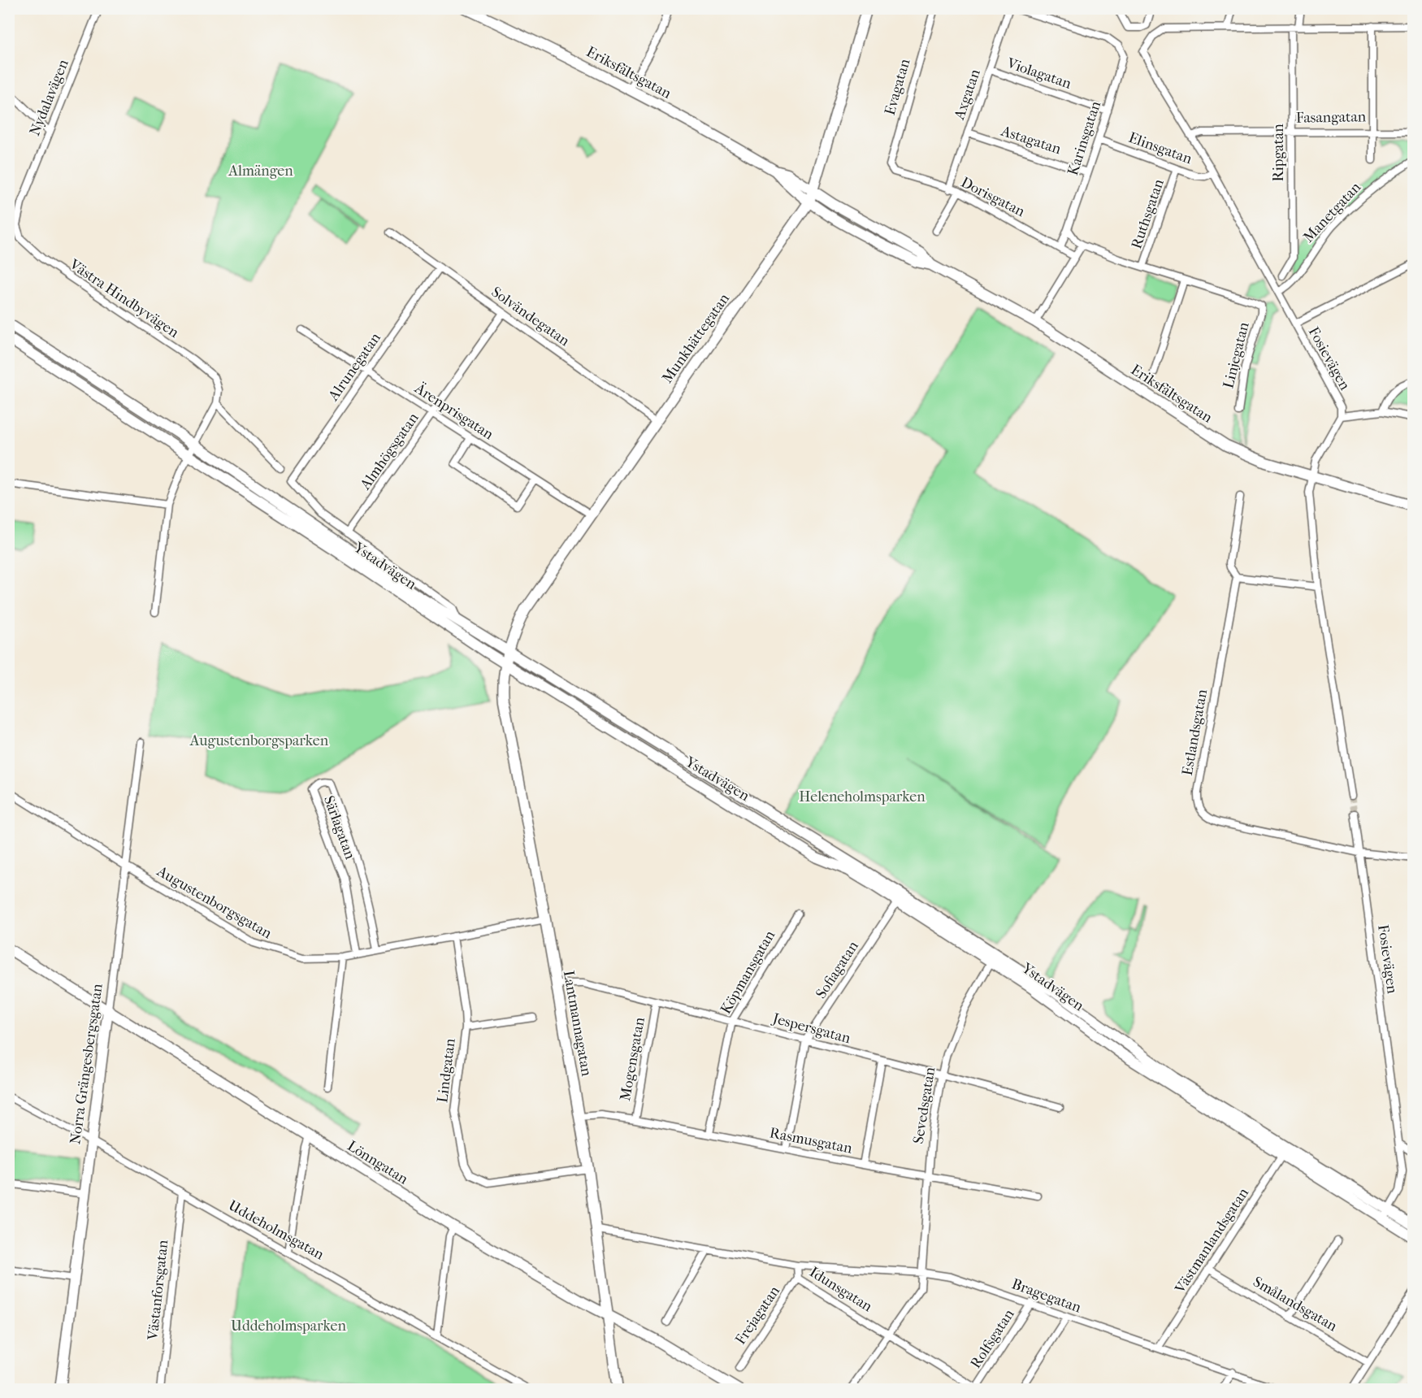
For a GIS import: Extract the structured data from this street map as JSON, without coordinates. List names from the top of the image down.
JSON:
{
  "streets": {
    "main road": [
      "Eriksfältsgatan",
      "Munkhättegatan",
      "Ystadvägen",
      "Lantmannagatan",
      "Norra Grängesbergsgatan",
      "Lönngatan"
    ],
    "street": [
      "Violagatan",
      "Evagatan",
      "Axgatan",
      "Nydalavägen",
      "Fasangatan",
      "Karinsgatan",
      "Astagatan",
      "Elinsgatan",
      "Ripgatan",
      "Dorisgatan",
      "Manetgatan",
      "Ruthsgatan",
      "Västra Hindbyvägen",
      "Solvändegatan",
      "Linjegatan",
      "Fosievägen",
      "Alrunegatan",
      "Ärenprisgatan",
      "Almhögsgatan",
      "Estlandsgatan",
      "Särlagatan",
      "Augustenborgsgatan",
      "Sofiagatan",
      "Köpmansgatan",
      "Jespersgatan",
      "Mogensgatan",
      "Lindgatan",
      "Sevedsgatan",
      "Rasmusgatan",
      "Uddeholmsgatan",
      "Västmanlandsgatan",
      "Idunsgatan",
      "Västanforsgatan",
      "Bragegatan",
      "Smålandsgatan",
      "Frejagatan",
      "Rolfsgatan"
    ]
  },
  "crossings": [
    ["Eriksfältsgatan", "Munkhättegatan"],
    ["Violagatan", "Axgatan"],
    ["Violagatan", "Karinsgatan"],
    ["Evagatan", "Dorisgatan"],
    ["Axgatan", "Astagatan"],
    ["Axgatan", "Dorisgatan"],
    ["Nydalavägen", "Västra Hindbyvägen"],
    ["Fasangatan", "Ripgatan"],
    ["Fasangatan", "Fosievägen"],
    ["Karinsgatan", "Astagatan"],
    ["Karinsgatan", "Elinsgatan"],
    ["Karinsgatan", "Dorisgatan"],
    ["Elinsgatan", "Ruthsgatan"],
    ["Elinsgatan", "Fosievägen"],
    ["Manetgatan", "Fosievägen"],
    ["Solvändegatan", "Munkhättegatan"],
    ["Solvändegatan", "Alrunegatan"],
    ["Solvändegatan", "Almhögsgatan"],
    ["Munkhättegatan", "Ärenprisgatan"],
    ["Munkhättegatan", "Ystadvägen"],
    ["Munkhättegatan", "Lantmannagatan"],
    ["Fosievägen", "Ystadvägen"],
    ["Fosievägen", "Estlandsgatan"],
    ["Alrunegatan", "Ärenprisgatan"],
    ["Alrunegatan", "Ystadvägen"],
    ["Ärenprisgatan", "Almhögsgatan"],
    ["Almhögsgatan", "Ystadvägen"],
    ["Ystadvägen", "Sofiagatan"],
    ["Ystadvägen", "Lantmannagatan"],
    ["Ystadvägen", "Sevedsgatan"],
    ["Ystadvägen", "Västmanlandsgatan"],
    ["Särlagatan", "Augustenborgsgatan"],
    ["Augustenborgsgatan", "Lantmannagatan"],
    ["Augustenborgsgatan", "Norra Grängesbergsgatan"],
    ["Augustenborgsgatan", "Lindgatan"],
    ["Sofiagatan", "Jespersgatan"],
    ["Sofiagatan", "Rasmusgatan"],
    ["Köpmansgatan", "Jespersgatan"],
    ["Köpmansgatan", "Rasmusgatan"],
    ["Lantmannagatan", "Jespersgatan"],
    ["Lantmannagatan", "Lindgatan"],
    ["Lantmannagatan", "Rasmusgatan"],
    ["Lantmannagatan", "Lönngatan"],
    ["Lantmannagatan", "Idunsgatan"],
    ["Jespersgatan", "Mogensgatan"],
    ["Jespersgatan", "Sevedsgatan"],
    ["Mogensgatan", "Rasmusgatan"],
    ["Norra Grängesbergsgatan", "Lönngatan"],
    ["Norra Grängesbergsgatan", "Uddeholmsgatan"],
    ["Sevedsgatan", "Rasmusgatan"],
    ["Sevedsgatan", "Idunsgatan"],
    ["Sevedsgatan", "Bragegatan"],
    ["Uddeholmsgatan", "Västanforsgatan"],
    ["Västmanlandsgatan", "Bragegatan"],
    ["Västmanlandsgatan", "Smålandsgatan"],
    ["Idunsgatan", "Bragegatan"],
    ["Idunsgatan", "Frejagatan"],
    ["Idunsgatan", "Rolfsgatan"],
    ["Bragegatan", "Rolfsgatan"]
  ],
  "parks": [
    "Almängen",
    "Augustenborgsparken",
    "Heleneholmsparken",
    "Uddeholmsparken"
  ]
}
